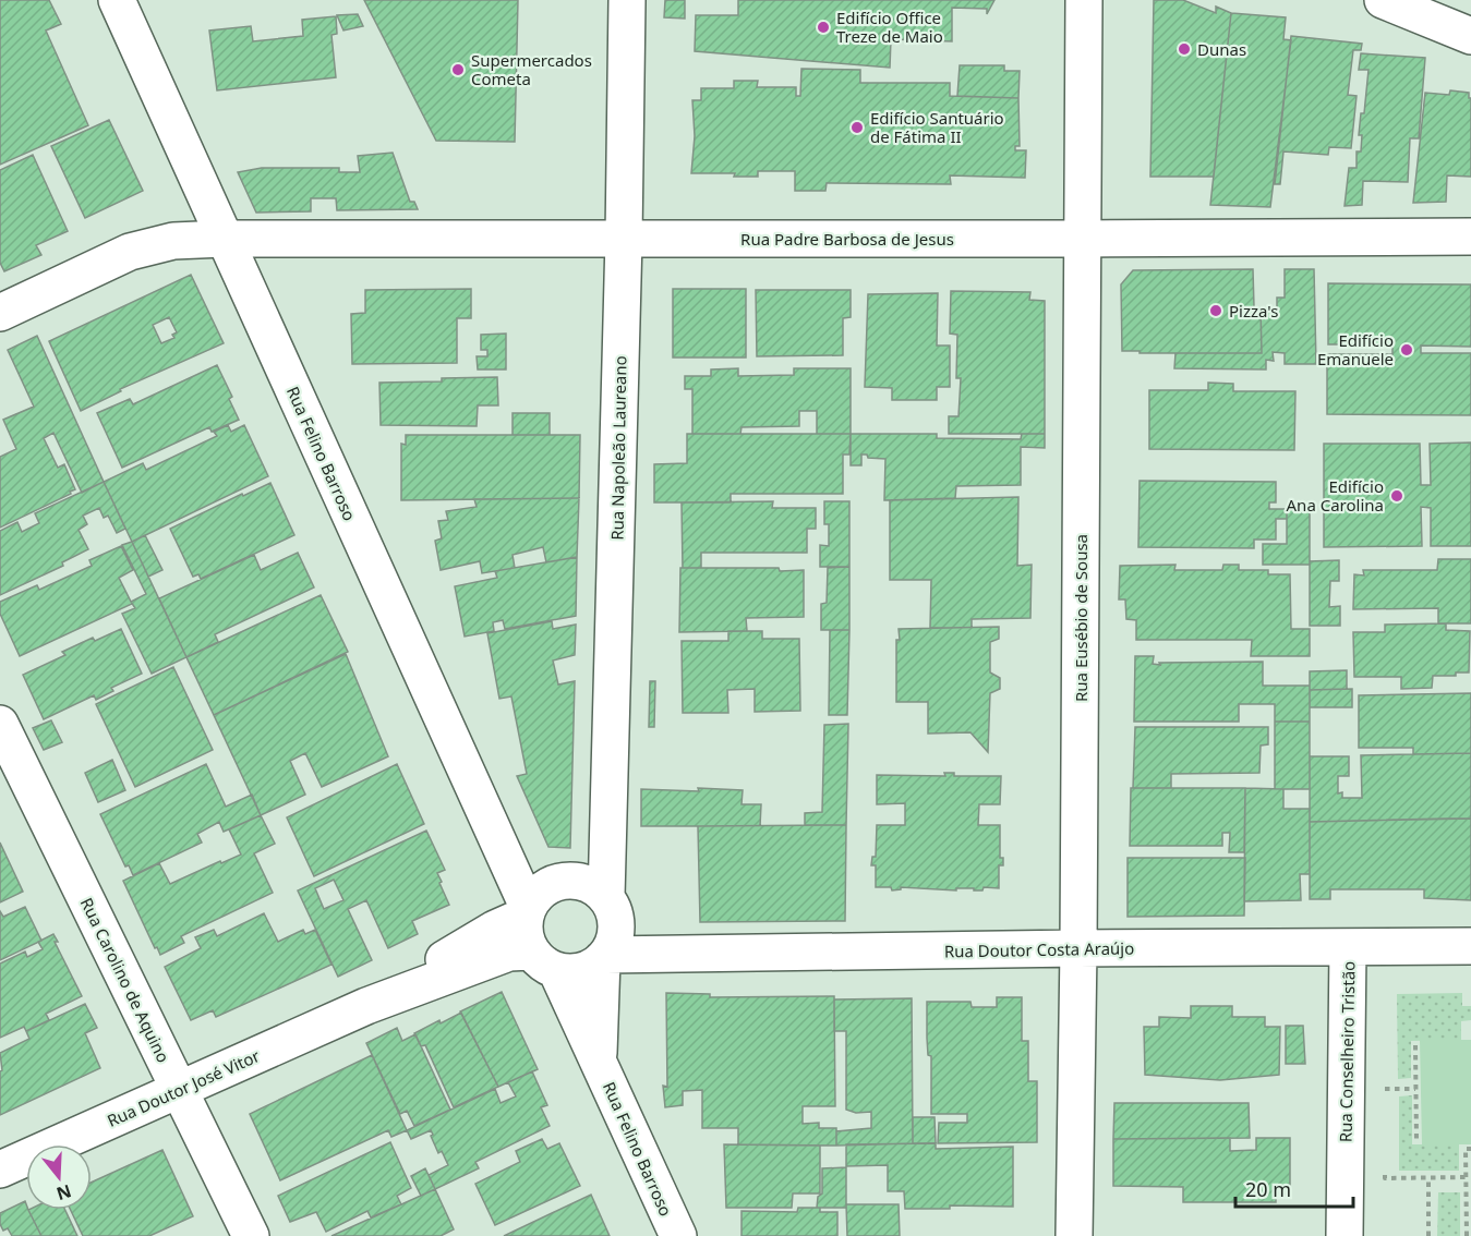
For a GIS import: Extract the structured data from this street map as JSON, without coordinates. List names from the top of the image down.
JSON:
{
  "streets": {
    "street": [
      "Rua Padre Barbosa de Jesus",
      "Rua Napoleão Laureano",
      "Rua Felino Barroso",
      "Rua Eusébio de Sousa",
      "Rua Doutor Costa Araújo",
      "Rua Carolino de Aquino",
      "Rua Conselheiro Tristão",
      "Rua Doutor José Vitor"
    ]
  },
  "crossings": [
    ["Rua Padre Barbosa de Jesus", "Rua Napoleão Laureano"],
    ["Rua Padre Barbosa de Jesus", "Rua Felino Barroso"],
    ["Rua Padre Barbosa de Jesus", "Rua Eusébio de Sousa"],
    ["Rua Napoleão Laureano", "Rua Felino Barroso"],
    ["Rua Napoleão Laureano", "Rua Doutor Costa Araújo"],
    ["Rua Napoleão Laureano", "Rua Doutor José Vitor"],
    ["Rua Felino Barroso", "Rua Doutor Costa Araújo"],
    ["Rua Felino Barroso", "Rua Doutor José Vitor"],
    ["Rua Eusébio de Sousa", "Rua Doutor Costa Araújo"],
    ["Rua Doutor Costa Araújo", "Rua Conselheiro Tristão"],
    ["Rua Doutor Costa Araújo", "Rua Doutor José Vitor"],
    ["Rua Carolino de Aquino", "Rua Doutor José Vitor"]
  ],
  "places": [
    "Edifício Office Treze de Maio",
    "Dunas",
    "Supermercados Cometa",
    "Edifício Santuário de Fátima II",
    "Pizza's",
    "Edifício Emanuele",
    "Edifício Ana Carolina"
  ],
  "scale_bar": "20 m",
  "north": "bottom"
}
